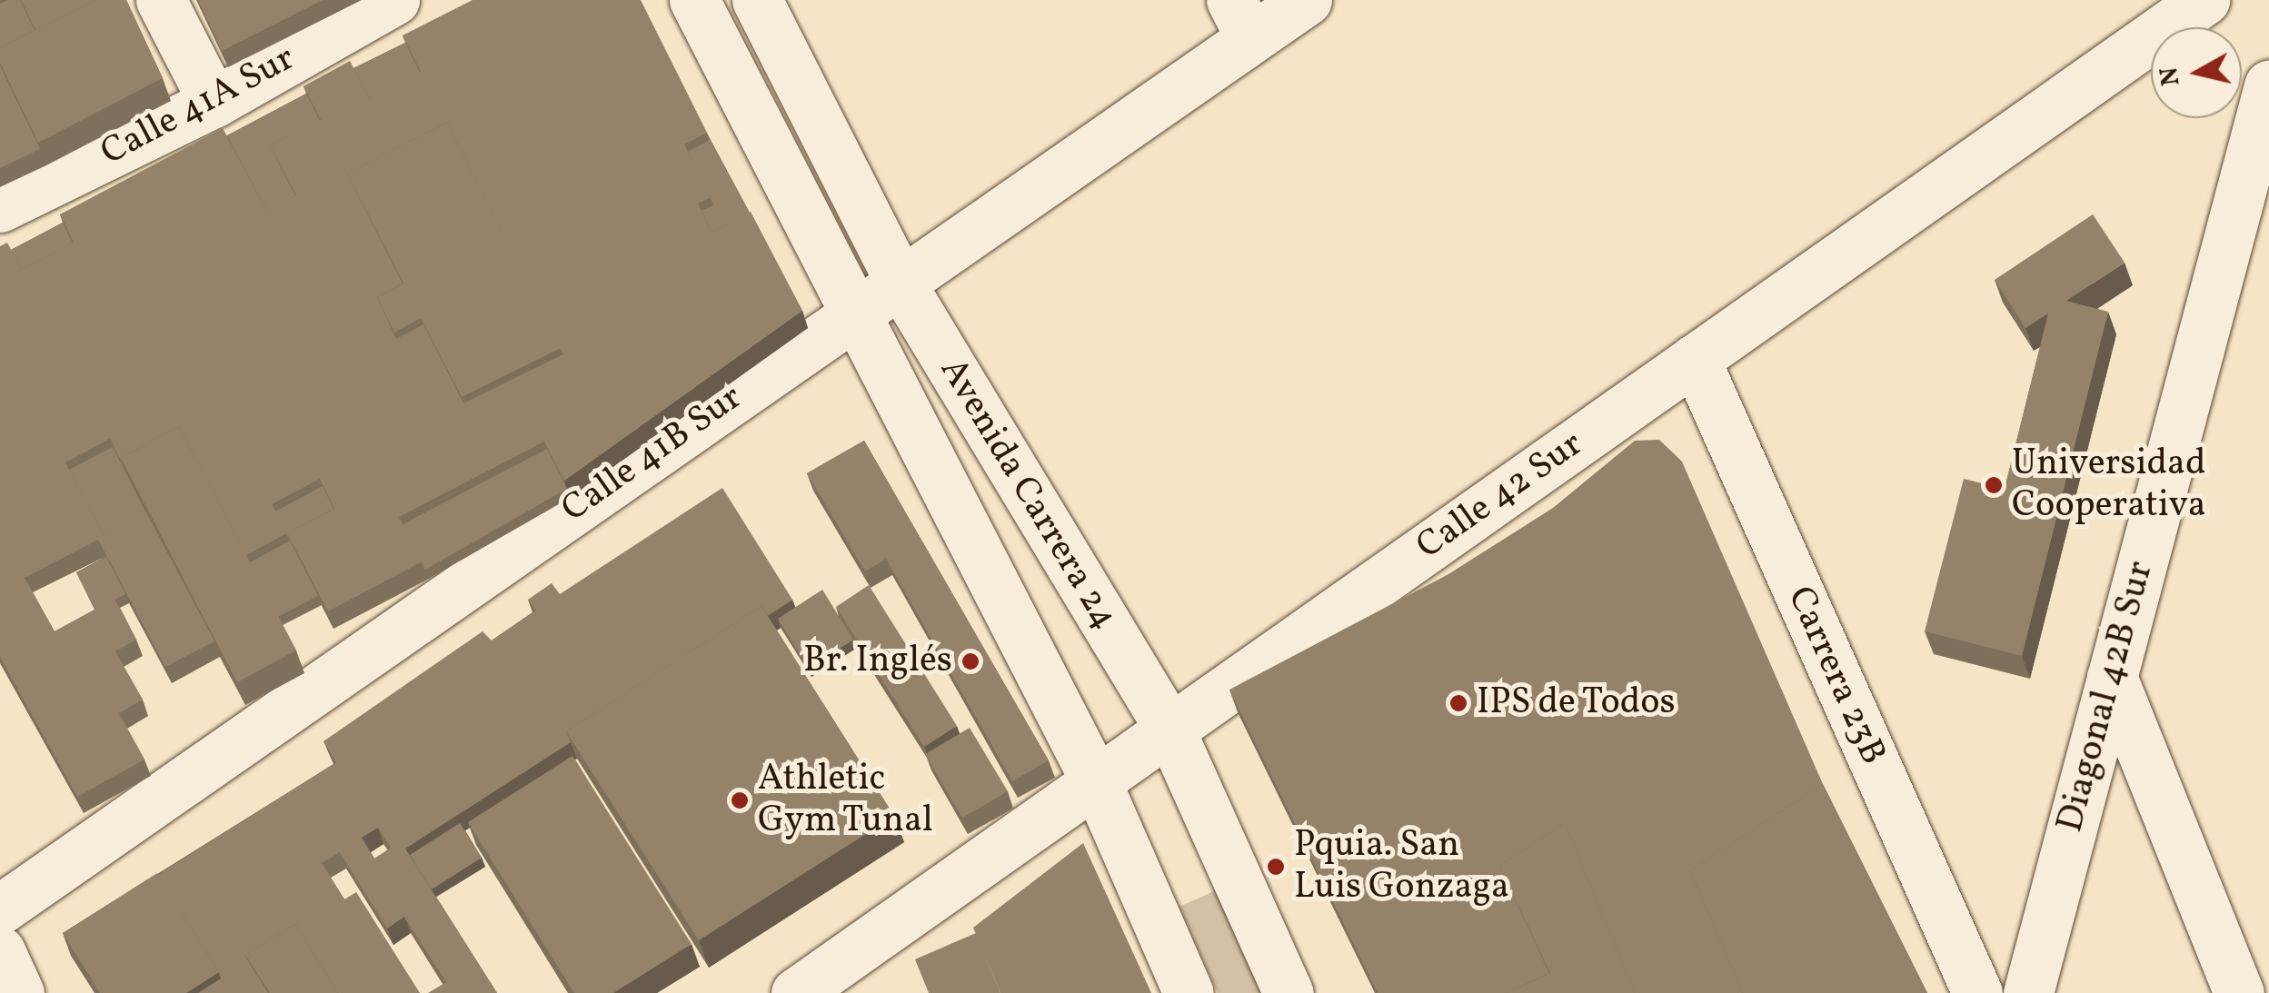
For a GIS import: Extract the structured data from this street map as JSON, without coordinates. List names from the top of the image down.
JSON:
{
  "streets": {
    "street": [
      "Calle 41A Sur",
      "Calle 41B Sur",
      "Avenida Carrera 24",
      "Calle 42 Sur",
      "Carrera 23B",
      "Diagonal 42B Sur"
    ]
  },
  "crossings": [
    ["Calle 41B Sur", "Avenida Carrera 24"],
    ["Avenida Carrera 24", "Calle 42 Sur"],
    ["Calle 42 Sur", "Carrera 23B"]
  ],
  "places": [
    "Universidad Cooperativa",
    "Br. Inglés",
    "IPS de Todos",
    "Athletic Gym Tunal",
    "Pquia. San Luis Gonzaga"
  ],
  "north": "left"
}
